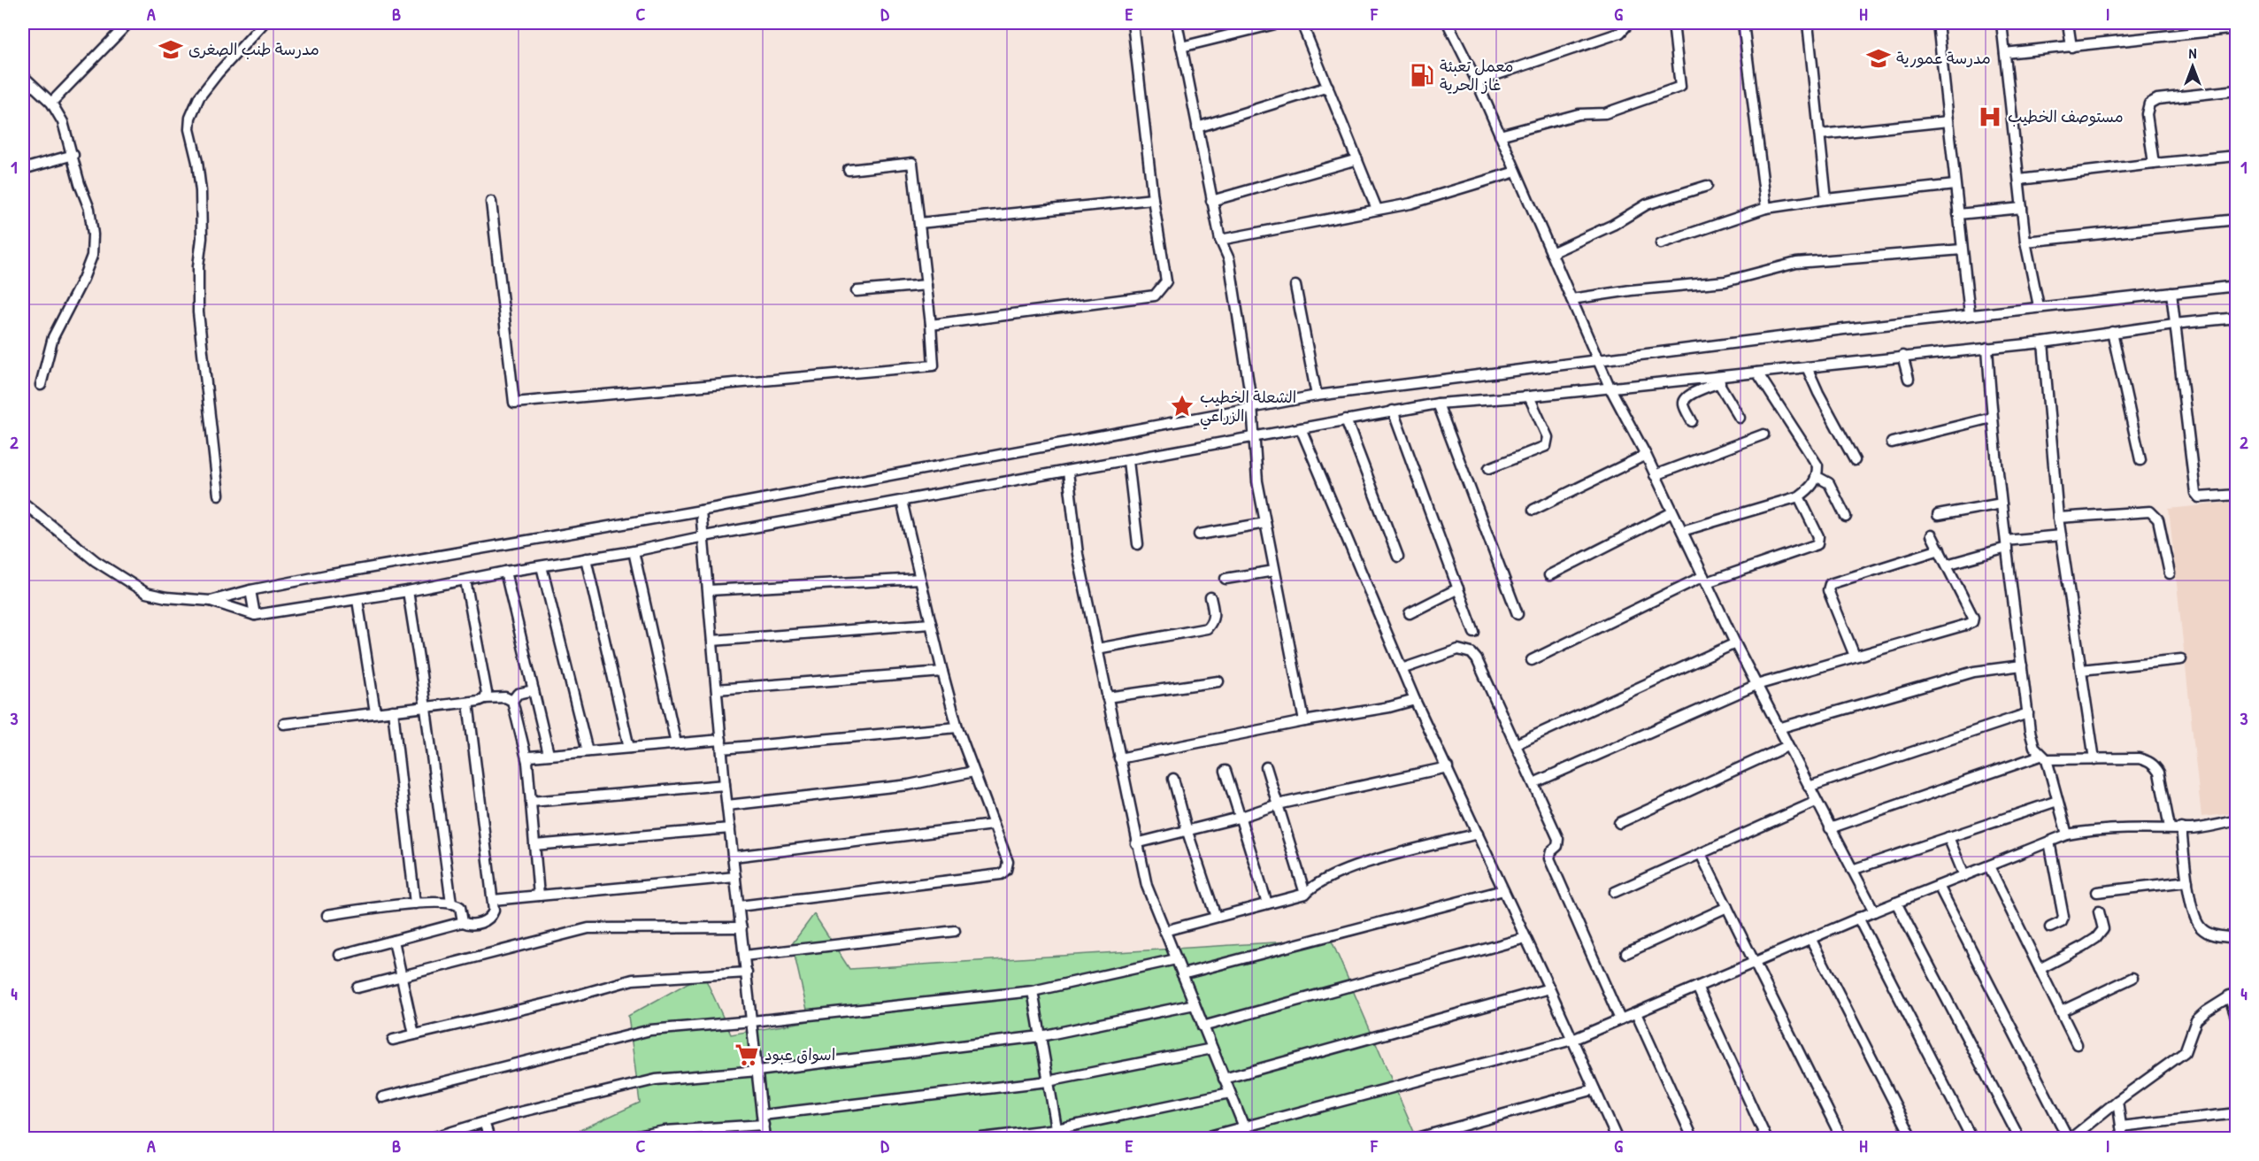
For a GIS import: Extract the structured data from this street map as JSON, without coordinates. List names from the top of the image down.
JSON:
{
  "places": {
    "school or university": ["مدرسة طنب الصغرى", "مدرسة عمورية"],
    "fuel station": ["معمل تعبئة غاز الحرية"],
    "hospital": ["مستوصف الخطيب"],
    "place": ["الشعلة الخطيب الزراعي"],
    "supermarket": ["اسواق عبود"]
  },
  "north": "top",
  "grid": {
    "columns": [
      "A",
      "B",
      "C",
      "D",
      "E",
      "F",
      "G",
      "H",
      "I"
    ],
    "rows": [
      "1",
      "2",
      "3",
      "4"
    ]
  }
}
